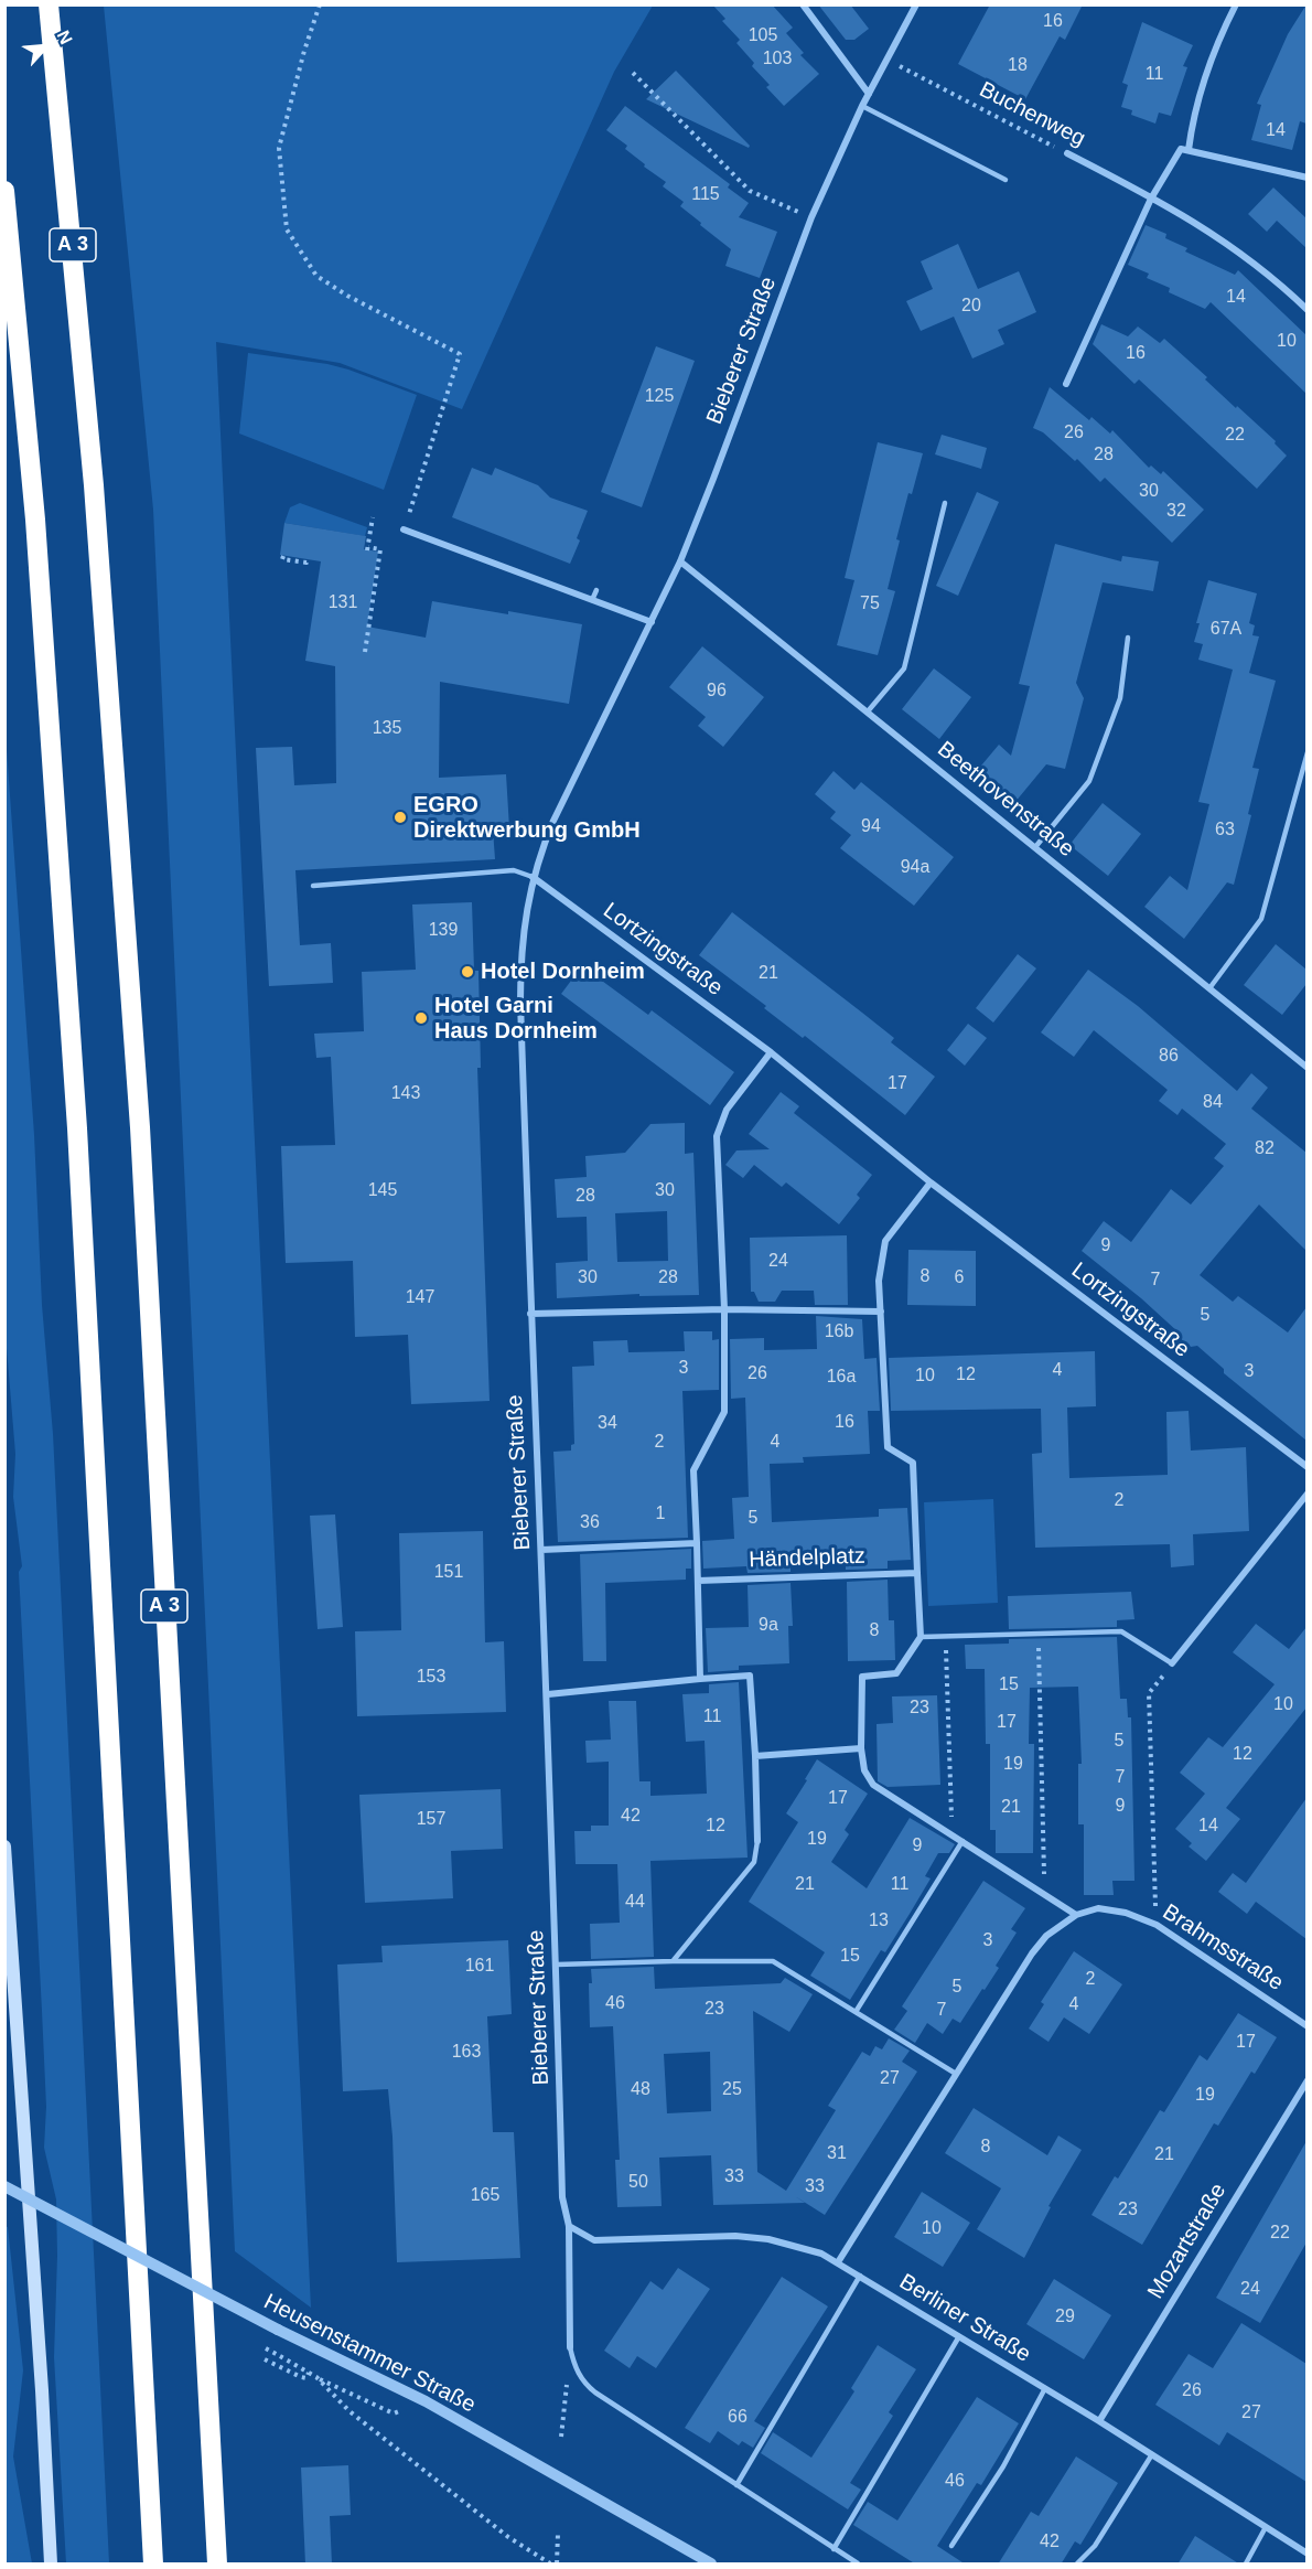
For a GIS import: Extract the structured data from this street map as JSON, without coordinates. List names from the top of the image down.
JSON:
{
  "streets": {
    "highway": ["A 3"],
    "street": [
      "Buchenweg",
      "Bieberer Straße",
      "Beethovenstraße",
      "Lortzingstraße",
      "Händelplatz",
      "Brahmsstraße",
      "Mozartstraße",
      "Berliner Straße",
      "Heusenstammer Straße"
    ]
  },
  "crossings": [
    ["Bieberer Straße", "Beethovenstraße"],
    ["Bieberer Straße", "Lortzingstraße"],
    ["Bieberer Straße", "Berliner Straße"],
    ["Brahmsstraße", "Berliner Straße"],
    ["Mozartstraße", "Berliner Straße"]
  ],
  "places": ["EGRO Direktwerbung GmbH", "Hotel Dornheim", "Hotel Garni Haus Dornheim"],
  "house_numbers": [
    "16",
    "105",
    "103",
    "18",
    "11",
    "14",
    "115",
    "14",
    "20",
    "10",
    "16",
    "125",
    "26",
    "22",
    "28",
    "30",
    "32",
    "131",
    "75",
    "67A",
    "96",
    "135",
    "94",
    "63",
    "94a",
    "139",
    "21",
    "86",
    "17",
    "143",
    "84",
    "82",
    "145",
    "30",
    "28",
    "9",
    "24",
    "8",
    "30",
    "28",
    "6",
    "7",
    "147",
    "5",
    "16b",
    "3",
    "4",
    "3",
    "26",
    "12",
    "10",
    "16a",
    "16",
    "34",
    "2",
    "4",
    "2",
    "1",
    "5",
    "36",
    "151",
    "9a",
    "8",
    "153",
    "15",
    "10",
    "23",
    "11",
    "17",
    "5",
    "12",
    "19",
    "7",
    "17",
    "9",
    "21",
    "42",
    "157",
    "12",
    "14",
    "19",
    "9",
    "21",
    "11",
    "44",
    "13",
    "3",
    "15",
    "161",
    "2",
    "5",
    "46",
    "4",
    "23",
    "7",
    "17",
    "163",
    "27",
    "48",
    "25",
    "19",
    "8",
    "31",
    "21",
    "33",
    "50",
    "33",
    "165",
    "23",
    "10",
    "22",
    "24",
    "29",
    "26",
    "27",
    "66",
    "46",
    "42"
  ],
  "north": "top right"
}
